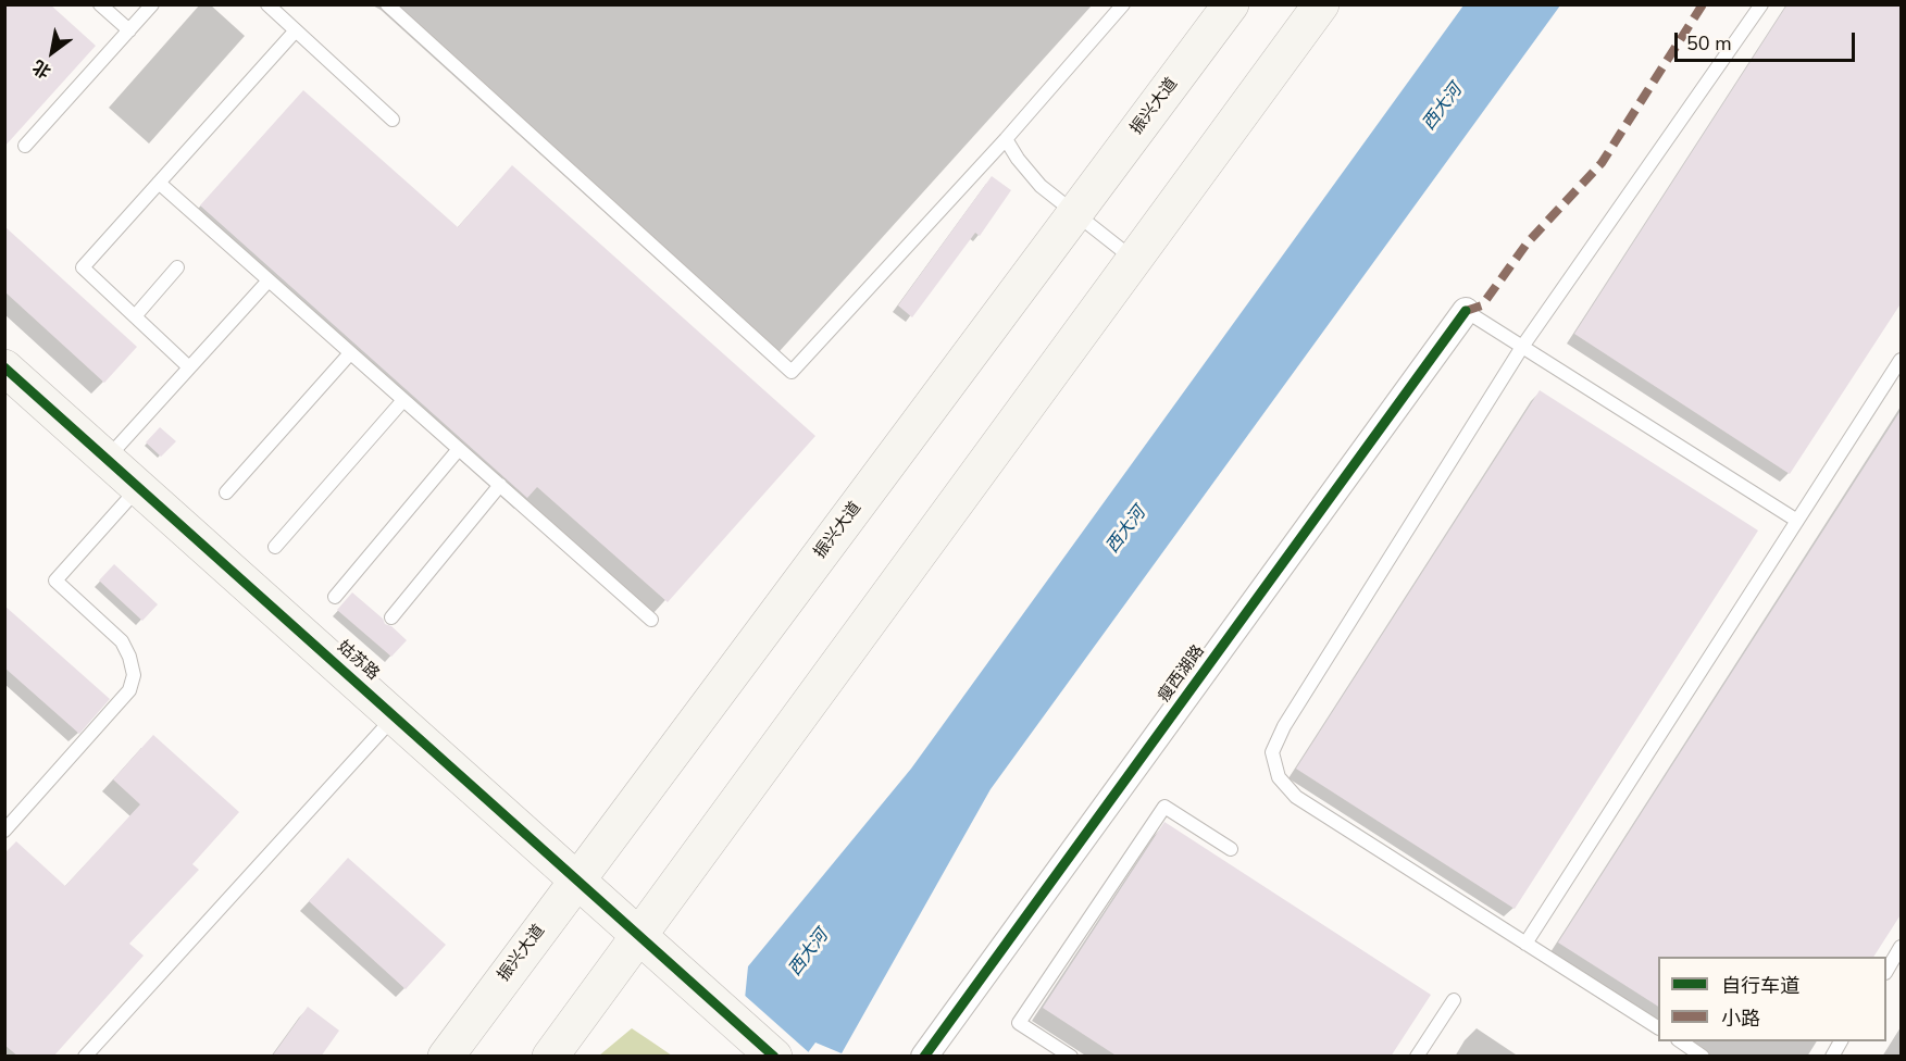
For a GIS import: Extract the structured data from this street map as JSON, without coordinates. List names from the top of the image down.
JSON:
{
  "streets": {
    "main road": ["振兴大道", "姑苏路"],
    "street": ["瘦西湖路"]
  },
  "crossings": [
    ["振兴大道", "姑苏路"]
  ],
  "water": ["西大河"],
  "legend": ["自行车道", "小路"],
  "scale_bar": "50 m",
  "north": "bottom left"
}
